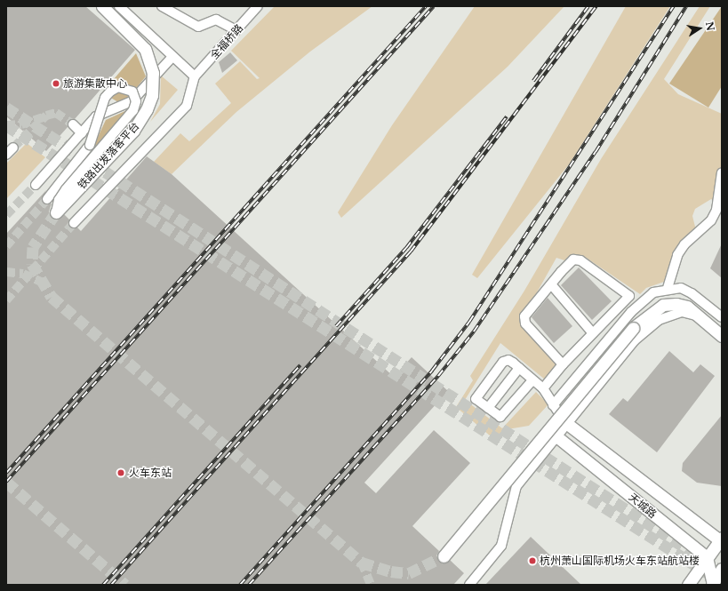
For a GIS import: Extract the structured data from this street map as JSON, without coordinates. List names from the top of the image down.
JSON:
{
  "streets": {
    "main road": ["铁路出发落客平台", "天城路"],
    "street": ["全福桥路"]
  },
  "places": ["旅游集散中心", "火车东站", "杭州萧山国际机场火车东站航站楼"],
  "north": "right"
}
